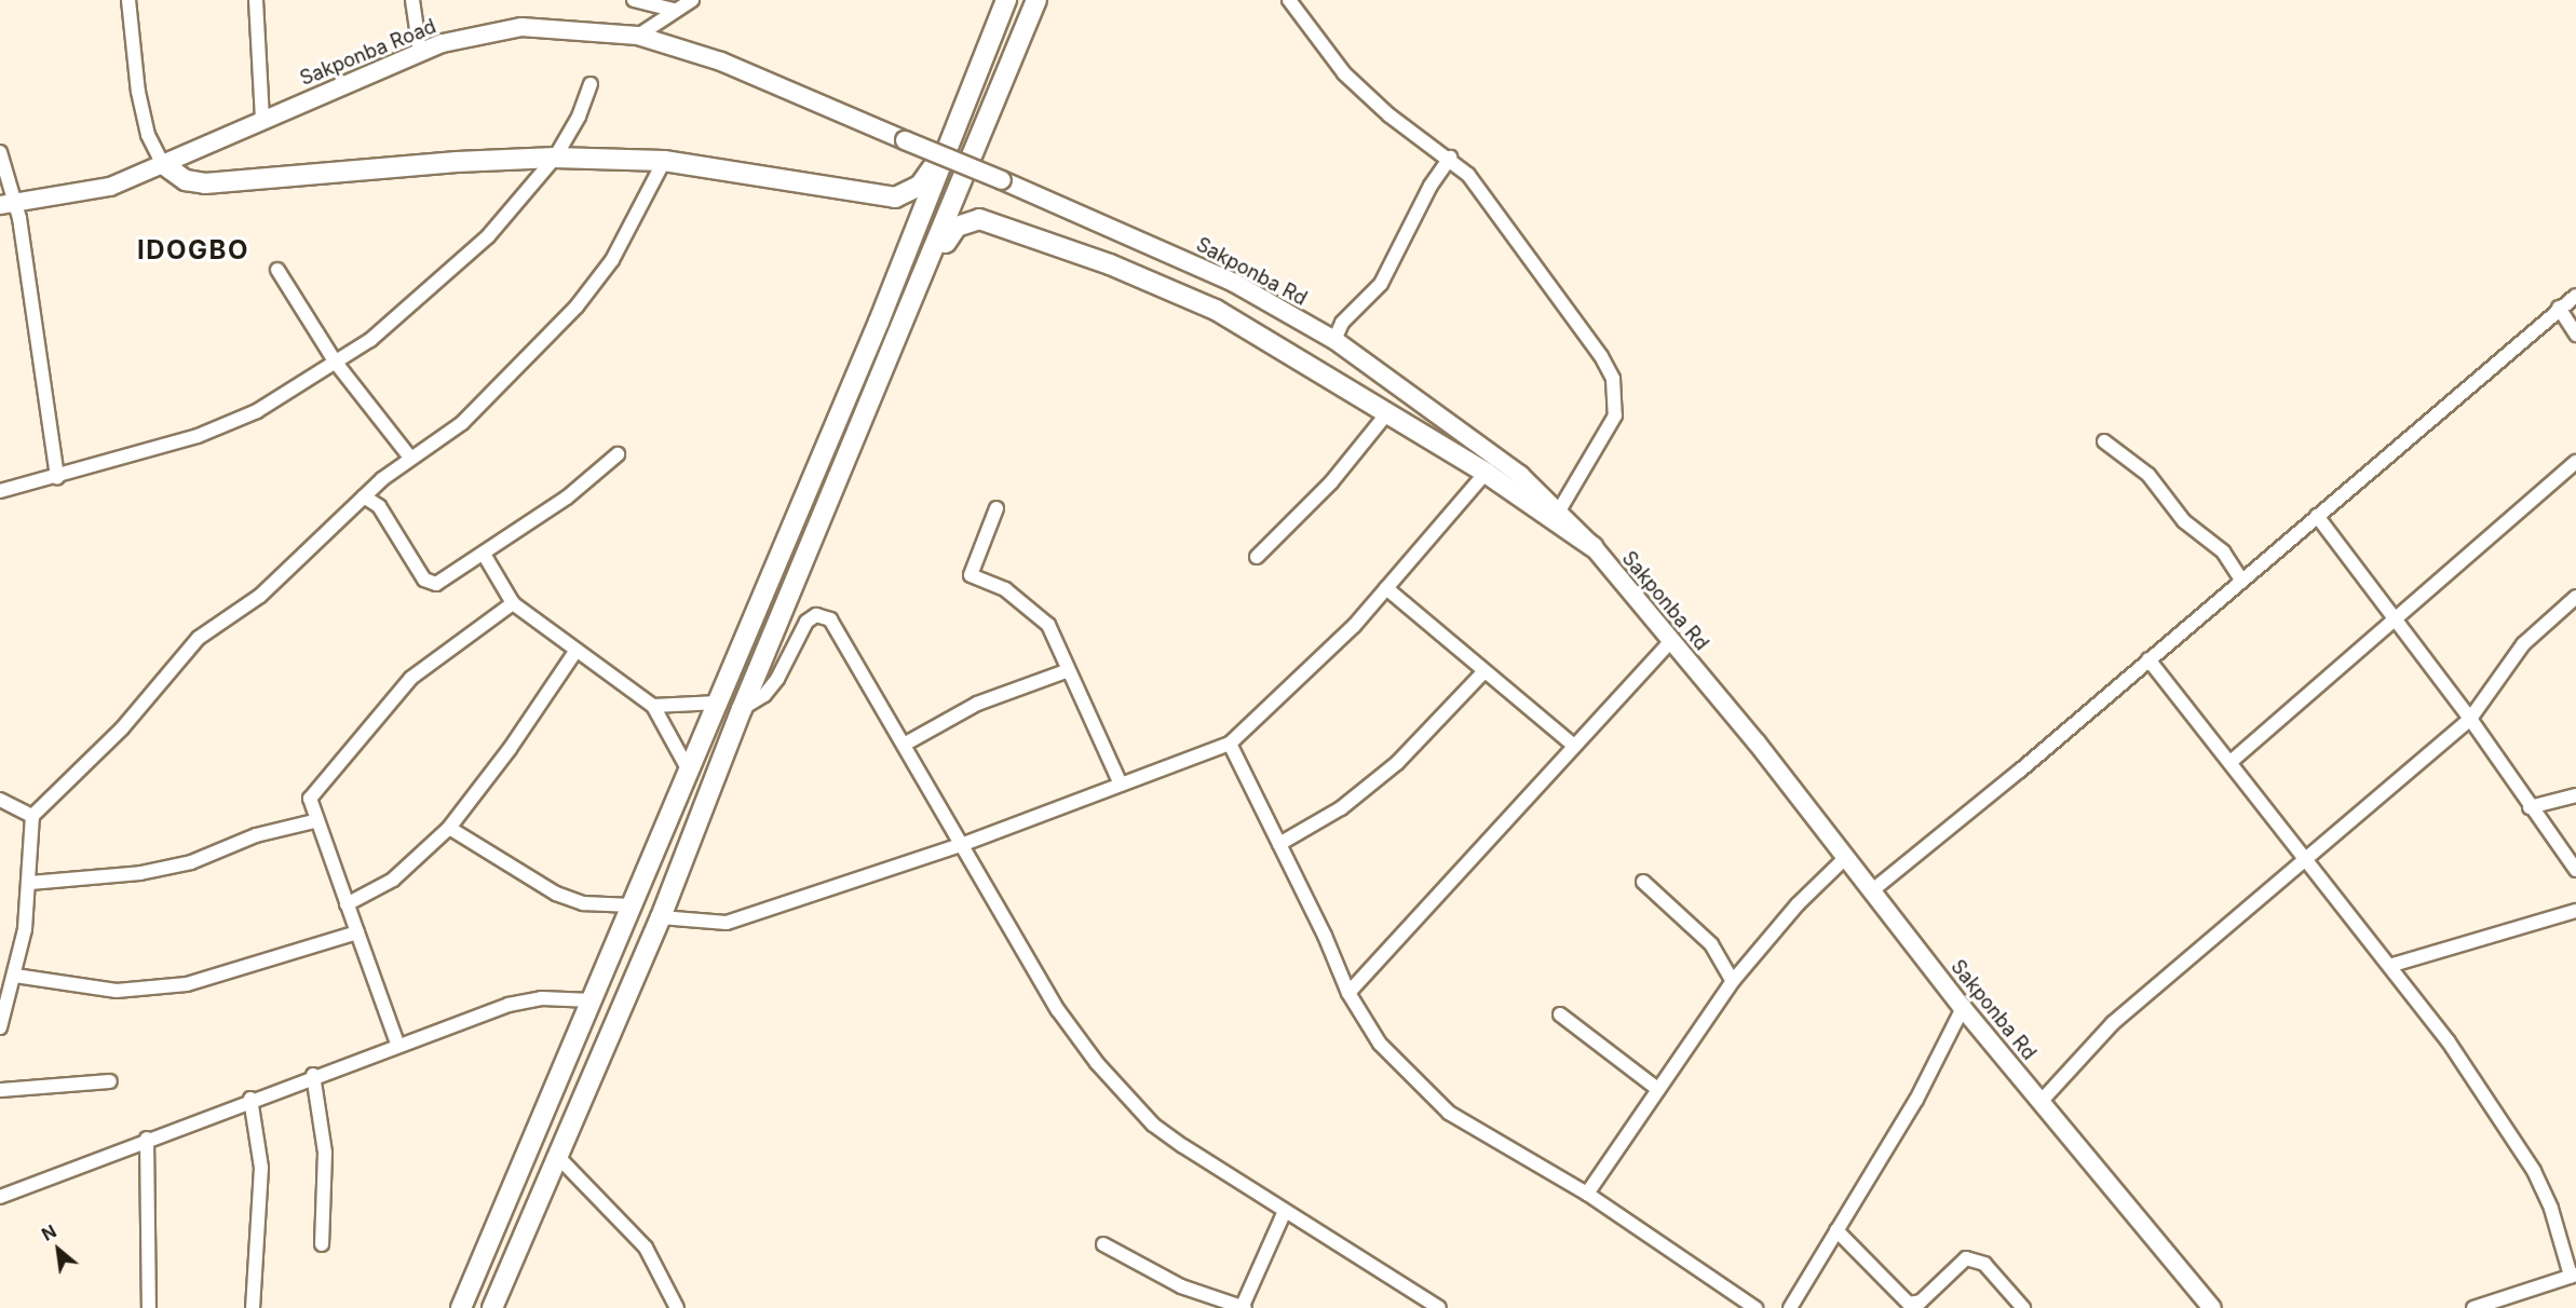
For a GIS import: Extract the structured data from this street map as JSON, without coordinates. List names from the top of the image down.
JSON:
{
  "streets": {
    "main road": ["Sakponba Road", "Sakponba Rd"]
  },
  "crossings": [
    ["Sakponba Road", "Sakponba Rd"]
  ],
  "districts": ["IDOGBO"],
  "north": "top left"
}
